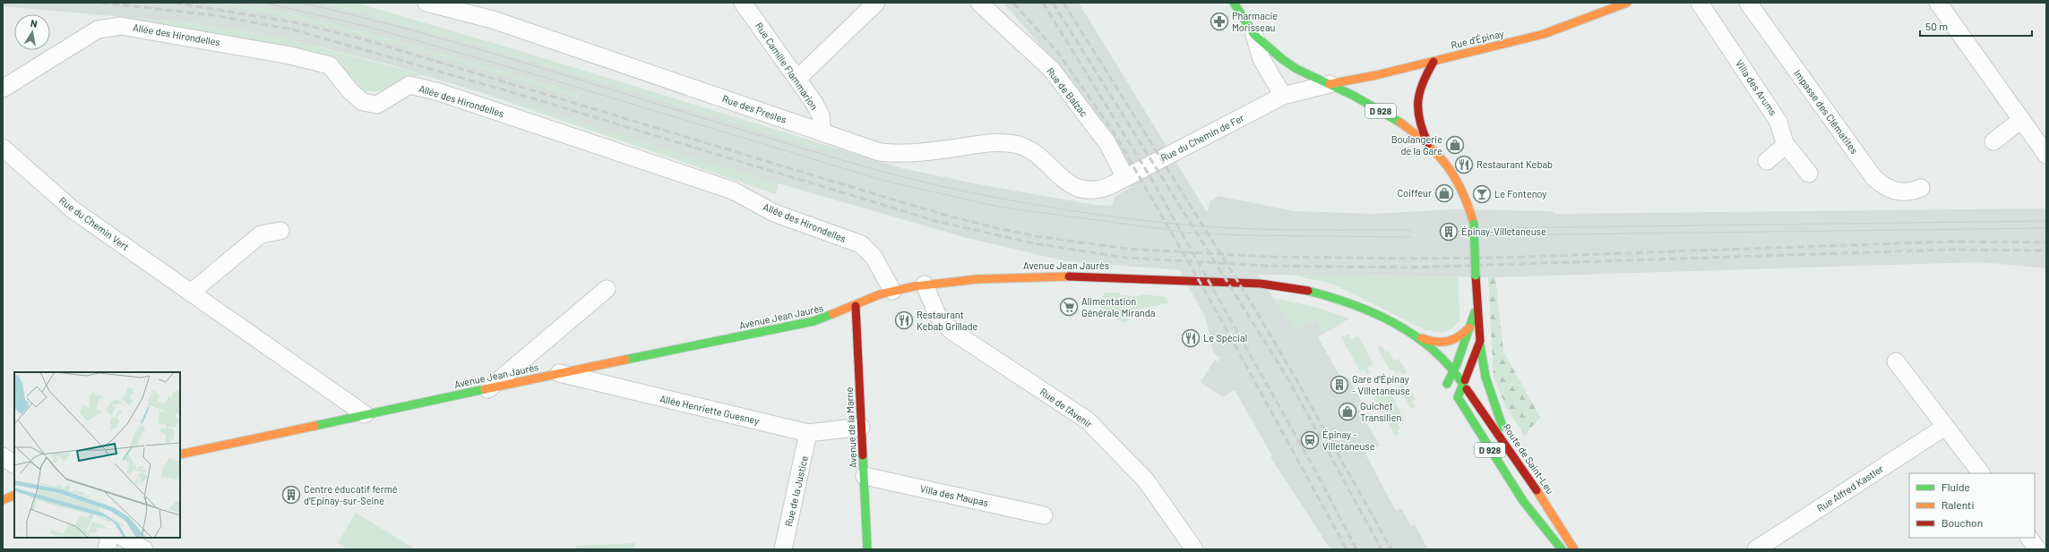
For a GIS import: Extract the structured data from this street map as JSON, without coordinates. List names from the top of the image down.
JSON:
{
  "streets": {
    "street": [
      "Allée des Hirondelles",
      "Rue d'Épinay",
      "Rue Camille Flammarion",
      "Villa des Arums",
      "Rue de Balzac",
      "Rue des Presles",
      "D 928",
      "Impasse des Clématites",
      "Rue du Chemin de Fer",
      "Rue du Chemin Vert",
      "Avenue Jean Jaurès",
      "Rue de l'Avenir",
      "Allée Henriette Guesney",
      "Avenue de la Marne",
      "Route de Saint-Leu",
      "Rue Alfred Kastler",
      "Rue de la Justice",
      "Villa des Maupas"
    ]
  },
  "crossings": [
    ["Allée des Hirondelles", "Avenue Jean Jaurès"],
    ["Rue d'Épinay", "D 928"],
    ["Rue d'Épinay", "Rue du Chemin de Fer"],
    ["Rue Camille Flammarion", "Rue des Presles"],
    ["Rue de Balzac", "Rue du Chemin de Fer"],
    ["Rue des Presles", "Rue du Chemin de Fer"],
    ["D 928", "Rue du Chemin de Fer"],
    ["D 928", "Avenue Jean Jaurès"],
    ["D 928", "Route de Saint-Leu"],
    ["Rue du Chemin Vert", "Avenue Jean Jaurès"],
    ["Avenue Jean Jaurès", "Rue de l'Avenir"],
    ["Avenue Jean Jaurès", "Allée Henriette Guesney"],
    ["Avenue Jean Jaurès", "Avenue de la Marne"],
    ["Avenue Jean Jaurès", "Route de Saint-Leu"],
    ["Allée Henriette Guesney", "Avenue de la Marne"],
    ["Allée Henriette Guesney", "Rue de la Justice"],
    ["Avenue de la Marne", "Villa des Maupas"]
  ],
  "places": {
    "pharmacy": ["Pharmacie Morisseau"],
    "shop": ["Boulangerie de la Gare", "Coiffeur", "Guichet Transilien"],
    "restaurant": ["Restaurant Kebab", "Restaurant Kebab Grillade", "Le Spécial"],
    "bar": ["Le Fontenoy"],
    "building": ["Épinay-Villetaneuse", "Gare d'Épinay - Villetaneuse", "Centre éducatif fermé d’Epinay-sur-Seine"],
    "supermarket": ["Alimentation Générale Miranda"],
    "station": ["Épinay - Villetaneuse"]
  },
  "legend": ["Fluide", "Ralenti", "Bouchon"],
  "scale_bar": "50 m",
  "north": "top"
}
